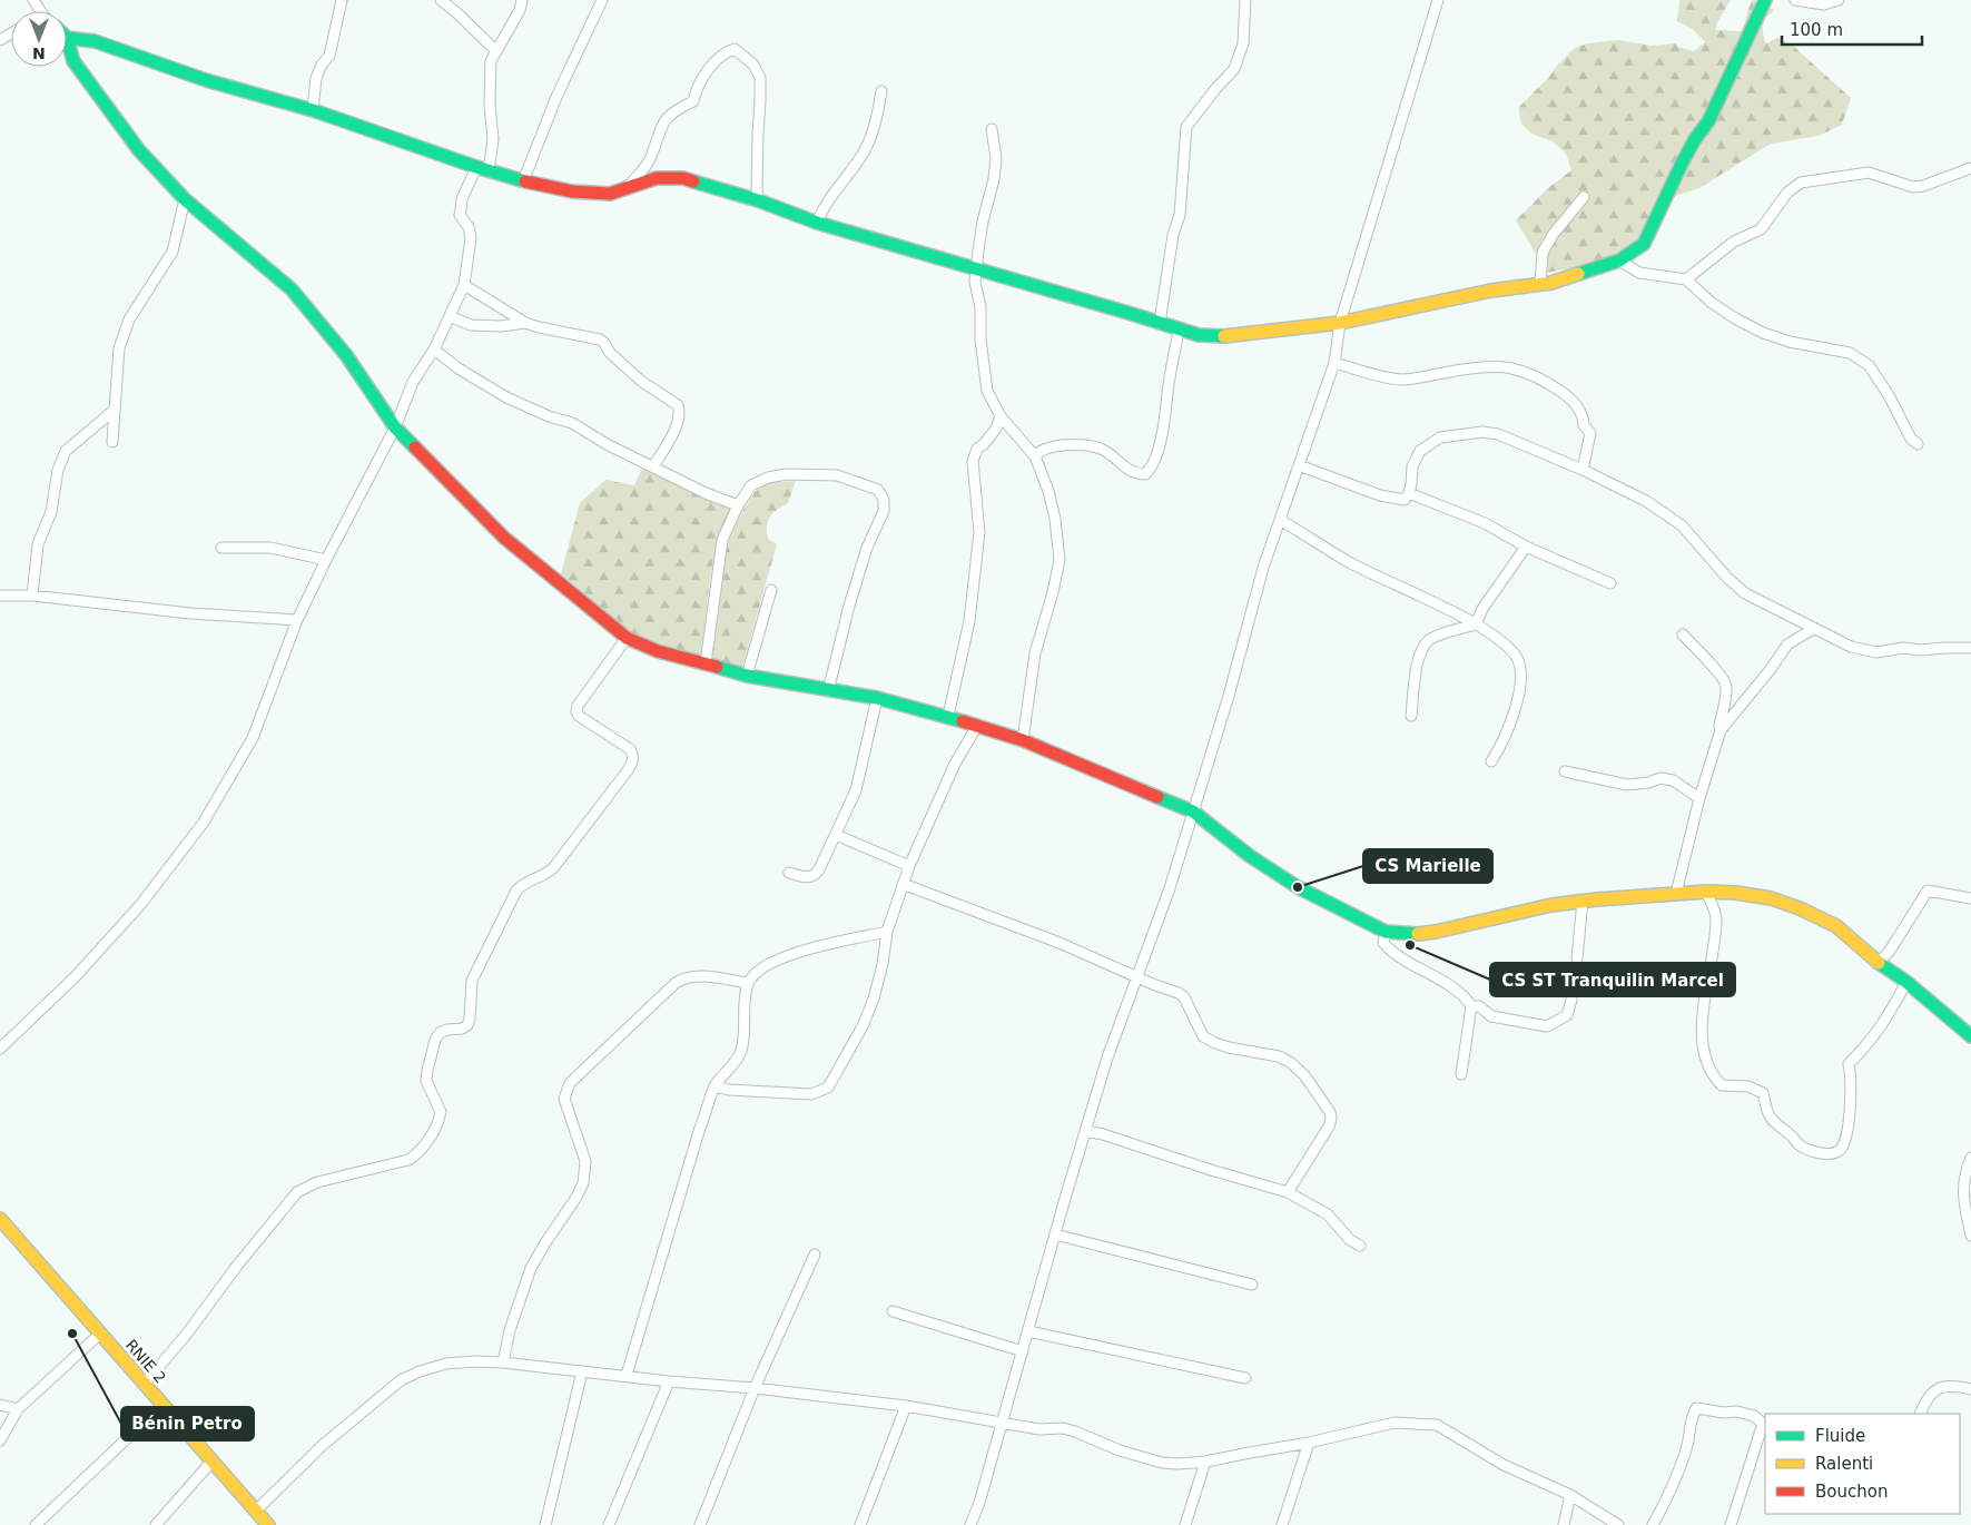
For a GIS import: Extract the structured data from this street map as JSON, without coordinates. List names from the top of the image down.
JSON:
{
  "streets": {
    "main road": ["RNIE 2"]
  },
  "places": ["CS Marielle", "CS ST Tranquilin Marcel", "Bénin Petro"],
  "legend": ["Fluide", "Ralenti", "Bouchon"],
  "scale_bar": "100 m",
  "north": "bottom"
}
